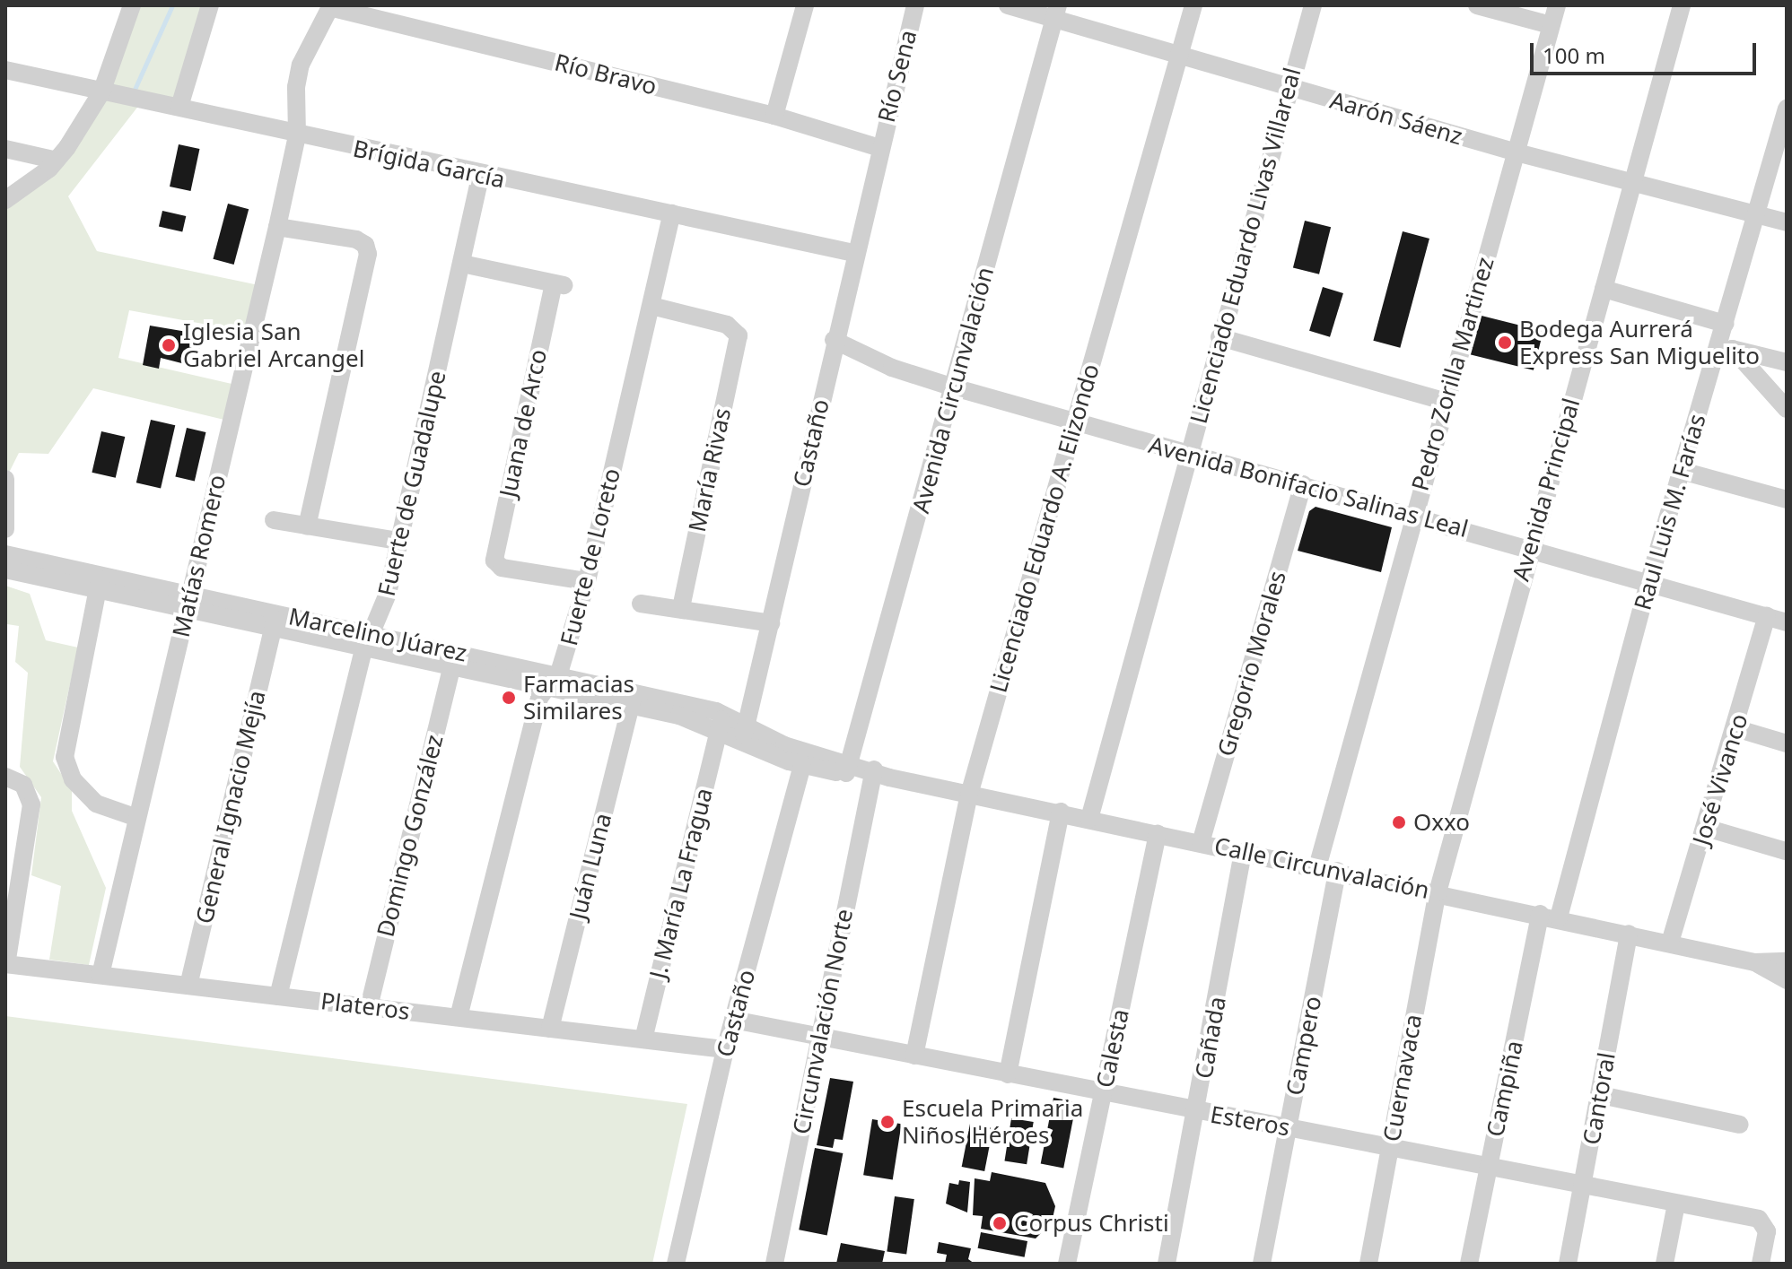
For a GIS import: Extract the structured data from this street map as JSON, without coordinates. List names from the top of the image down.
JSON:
{
  "streets": {
    "street": [
      "Río Bravo",
      "Río Sena",
      "Aarón Sáenz",
      "Brígida García",
      "Licenciado Eduardo Livas Villareal",
      "Pedro Zorilla Martinez",
      "Avenida Circunvalación",
      "Juana de Arco",
      "Castaño",
      "María Rivas",
      "Fuerte de Guadalupe",
      "Avenida Bonifacio Salinas Leal",
      "Avenida Principal",
      "Raul Luis M. Farías",
      "Licenciado Eduardo A. Elizondo",
      "Matías Romero",
      "Fuerte de Loreto",
      "Marcelino Júarez",
      "Gregorio Morales",
      "José Vivanco",
      "General Ignacio Mejía",
      "Domingo González",
      "Juán Luna",
      "Calle Circunvalación",
      "J. María La Fragua",
      "Plateros",
      "Circunvalación Norte",
      "Cañada",
      "Campero",
      "Calesta",
      "Cuernavaca",
      "Campiña",
      "Cantoral",
      "Esteros"
    ]
  },
  "crossings": [
    ["Río Bravo", "Río Sena"],
    ["Río Bravo", "Castaño"],
    ["Río Bravo", "Matías Romero"],
    ["Río Sena", "Castaño"],
    ["Aarón Sáenz", "Licenciado Eduardo Livas Villareal"],
    ["Aarón Sáenz", "Pedro Zorilla Martinez"],
    ["Aarón Sáenz", "Avenida Circunvalación"],
    ["Aarón Sáenz", "Avenida Principal"],
    ["Aarón Sáenz", "Raul Luis M. Farías"],
    ["Aarón Sáenz", "Licenciado Eduardo A. Elizondo"],
    ["Brígida García", "Castaño"],
    ["Brígida García", "Fuerte de Guadalupe"],
    ["Brígida García", "Matías Romero"],
    ["Brígida García", "Fuerte de Loreto"],
    ["Licenciado Eduardo Livas Villareal", "Avenida Bonifacio Salinas Leal"],
    ["Licenciado Eduardo Livas Villareal", "Calle Circunvalación"],
    ["Pedro Zorilla Martinez", "Avenida Bonifacio Salinas Leal"],
    ["Pedro Zorilla Martinez", "Calle Circunvalación"],
    ["Avenida Circunvalación", "Avenida Bonifacio Salinas Leal"],
    ["Avenida Circunvalación", "Calle Circunvalación"],
    ["Juana de Arco", "Fuerte de Guadalupe"],
    ["Juana de Arco", "Fuerte de Loreto"],
    ["Castaño", "Avenida Bonifacio Salinas Leal"],
    ["Castaño", "Marcelino Júarez"],
    ["Castaño", "Calle Circunvalación"],
    ["Castaño", "Plateros"],
    ["Castaño", "Esteros"],
    ["María Rivas", "Fuerte de Loreto"],
    ["Fuerte de Guadalupe", "Marcelino Júarez"],
    ["Fuerte de Guadalupe", "Plateros"],
    ["Avenida Bonifacio Salinas Leal", "Avenida Principal"],
    ["Avenida Bonifacio Salinas Leal", "Raul Luis M. Farías"],
    ["Avenida Bonifacio Salinas Leal", "Licenciado Eduardo A. Elizondo"],
    ["Avenida Bonifacio Salinas Leal", "Gregorio Morales"],
    ["Avenida Bonifacio Salinas Leal", "José Vivanco"],
    ["Avenida Principal", "Calle Circunvalación"],
    ["Avenida Principal", "Cuernavaca"],
    ["Raul Luis M. Farías", "Calle Circunvalación"],
    ["Licenciado Eduardo A. Elizondo", "Calle Circunvalación"],
    ["Licenciado Eduardo A. Elizondo", "Esteros"],
    ["Matías Romero", "Marcelino Júarez"],
    ["Matías Romero", "Plateros"],
    ["Fuerte de Loreto", "Marcelino Júarez"],
    ["Fuerte de Loreto", "Plateros"],
    ["Marcelino Júarez", "General Ignacio Mejía"],
    ["Marcelino Júarez", "Domingo González"],
    ["Marcelino Júarez", "Juán Luna"],
    ["Marcelino Júarez", "Calle Circunvalación"],
    ["Marcelino Júarez", "J. María La Fragua"],
    ["Gregorio Morales", "Calle Circunvalación"],
    ["José Vivanco", "Calle Circunvalación"],
    ["General Ignacio Mejía", "Plateros"],
    ["Domingo González", "Plateros"],
    ["Juán Luna", "Plateros"],
    ["Calle Circunvalación", "Circunvalación Norte"],
    ["Calle Circunvalación", "Cañada"],
    ["Calle Circunvalación", "Campero"],
    ["Calle Circunvalación", "Calesta"],
    ["Calle Circunvalación", "Cuernavaca"],
    ["Calle Circunvalación", "Campiña"],
    ["Calle Circunvalación", "Cantoral"],
    ["J. María La Fragua", "Plateros"],
    ["Circunvalación Norte", "Esteros"],
    ["Cañada", "Esteros"],
    ["Campero", "Esteros"],
    ["Calesta", "Esteros"],
    ["Cuernavaca", "Esteros"],
    ["Campiña", "Esteros"],
    ["Cantoral", "Esteros"]
  ],
  "places": [
    "Bodega Aurrerá Express San Miguelito",
    "Iglesia San Gabriel Arcangel",
    "Farmacias Similares",
    "Oxxo",
    "Escuela Primaria Niños Héroes",
    "Corpus Christi"
  ],
  "scale_bar": "100 m"
}
